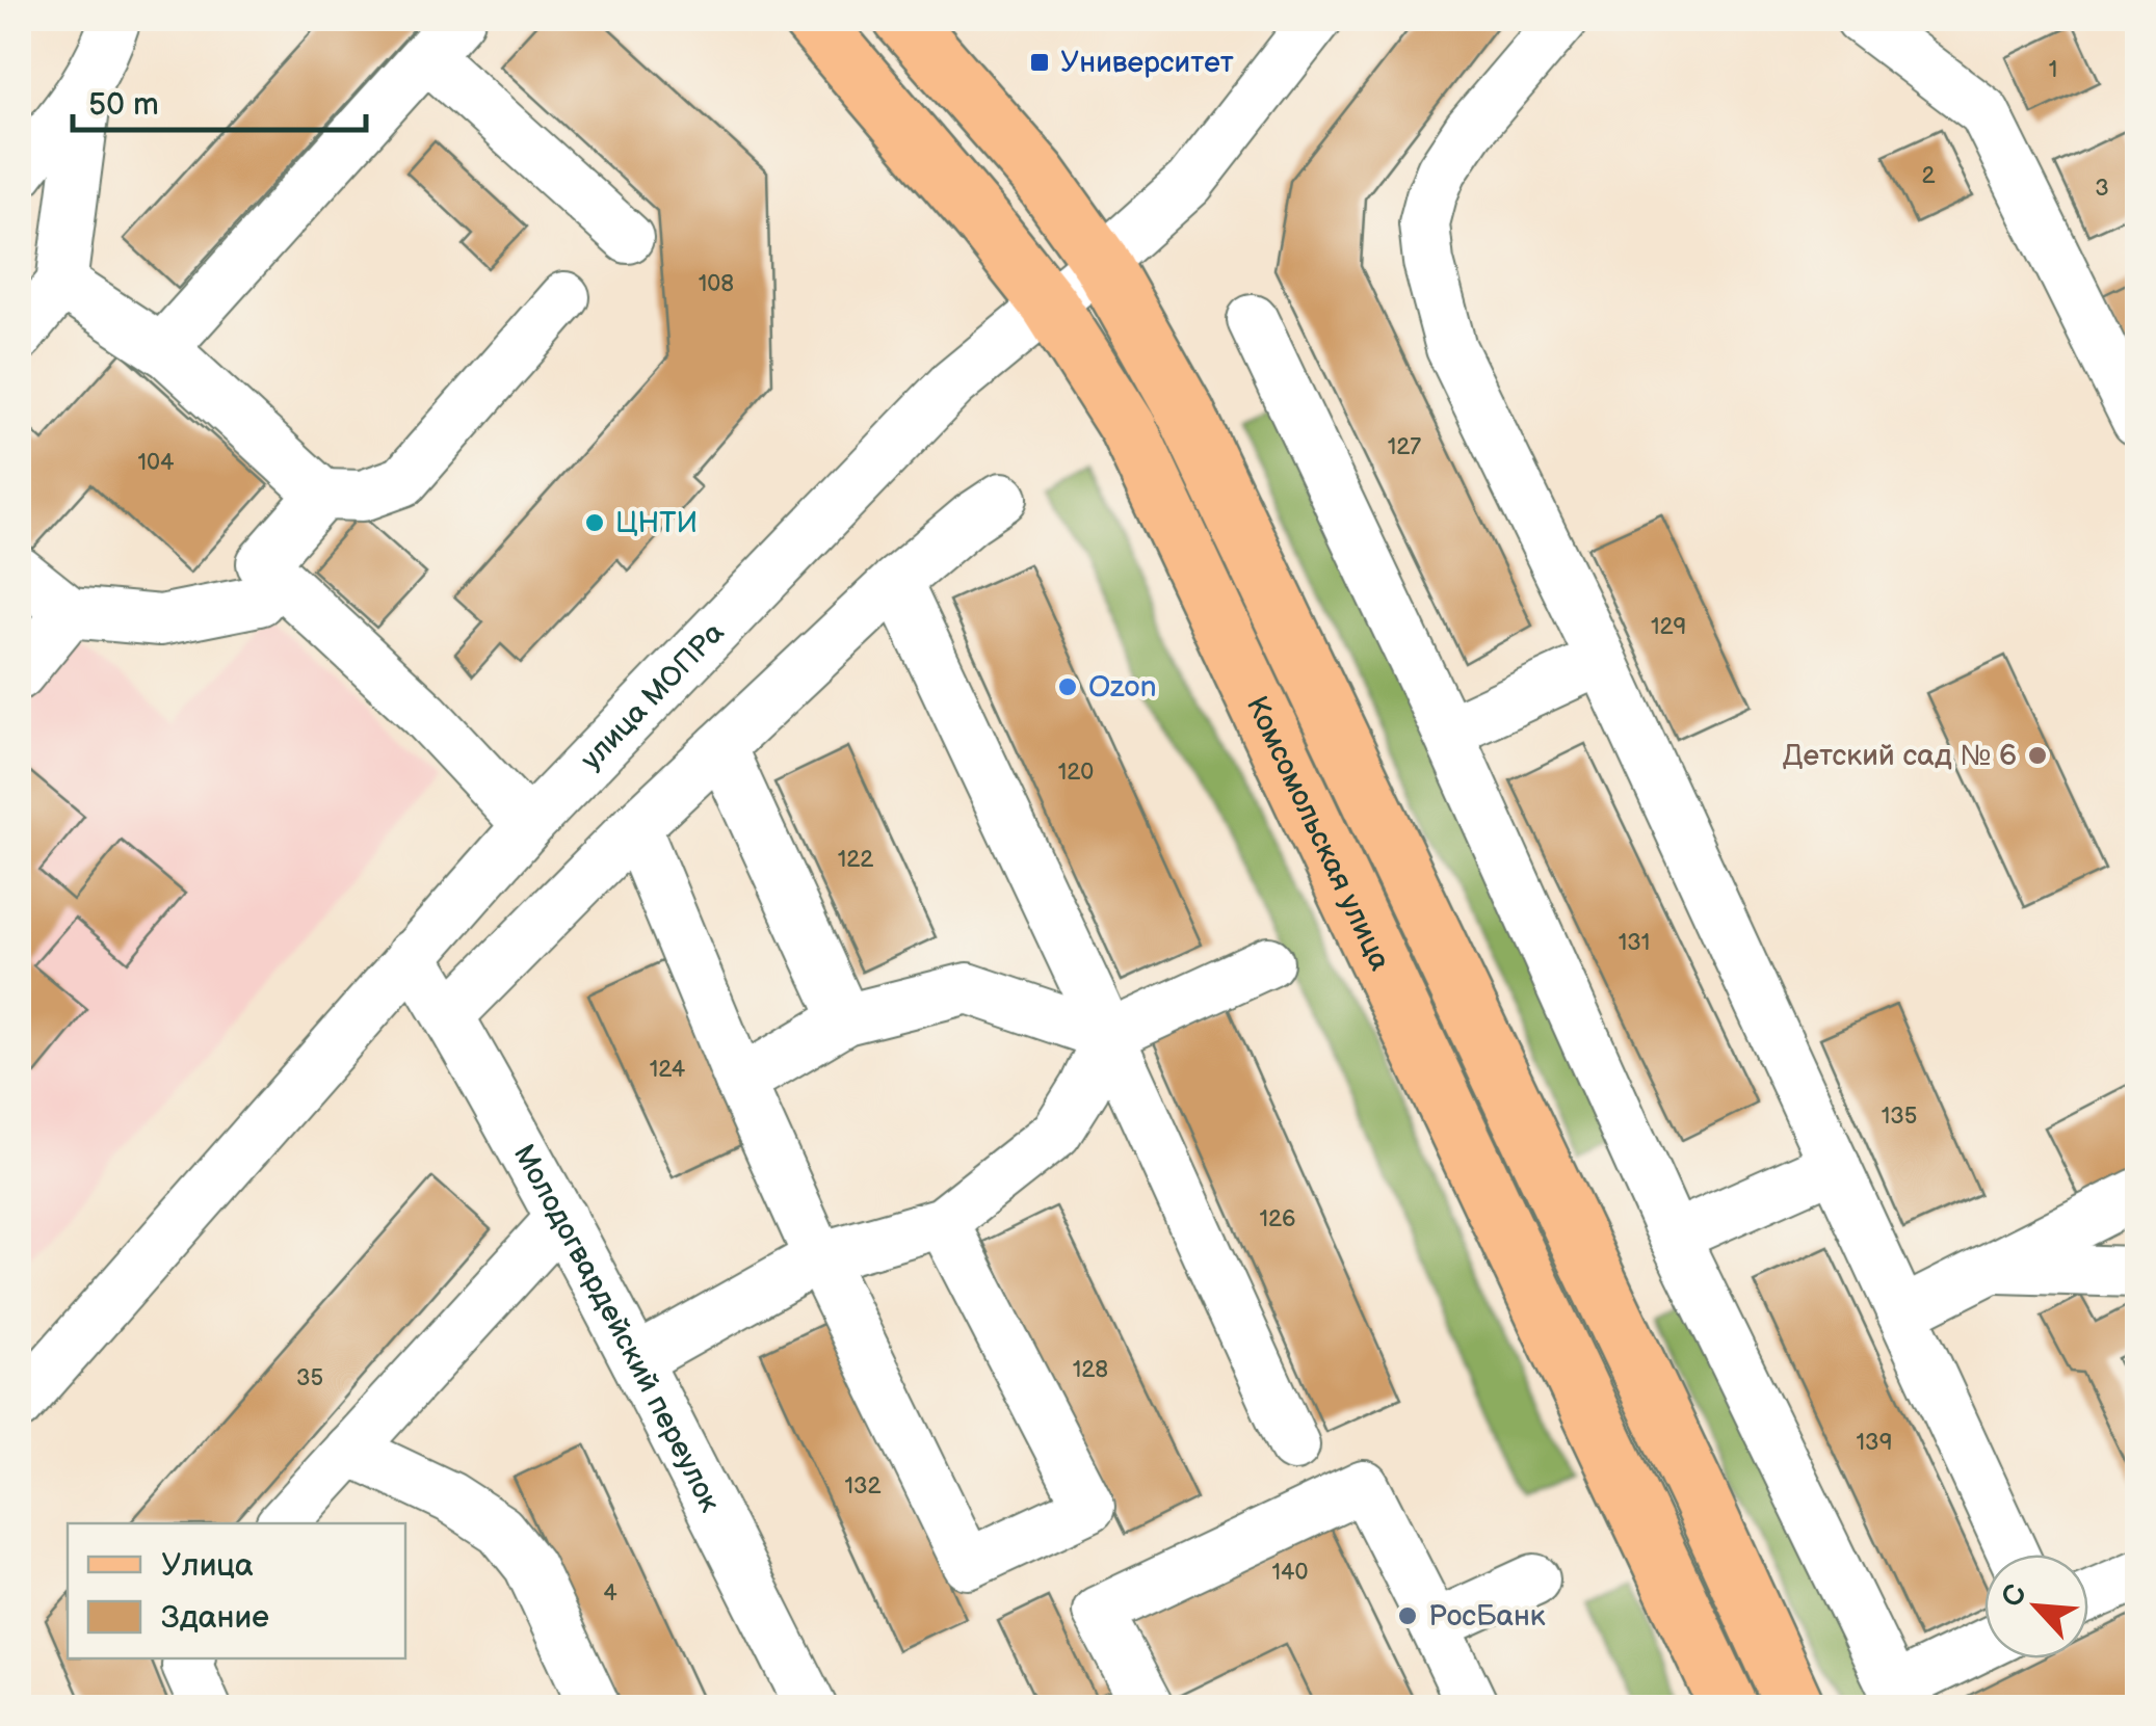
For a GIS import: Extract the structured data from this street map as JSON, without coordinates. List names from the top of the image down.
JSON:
{
  "streets": {
    "main road": ["Комсомольская улица"],
    "street": ["улица МОПРа", "Молодогвардейский переулок"]
  },
  "crossings": [
    ["улица МОПРа", "Комсомольская улица"],
    ["улица МОПРа", "Молодогвардейский переулок"]
  ],
  "places": {
    "transit": ["Университет"],
    "other": [
      "ЦНТИ",
      "Ozon",
      "Детский сад № 6",
      "РосБанк"
    ]
  },
  "house_numbers": [
    "1",
    "2",
    "3",
    "108",
    "127",
    "104",
    "129",
    "120",
    "122",
    "131",
    "124",
    "135",
    "126",
    "128",
    "35",
    "139",
    "132",
    "140",
    "4"
  ],
  "legend": ["Улица", "Здание"],
  "scale_bar": "50 m",
  "north": "top left"
}
